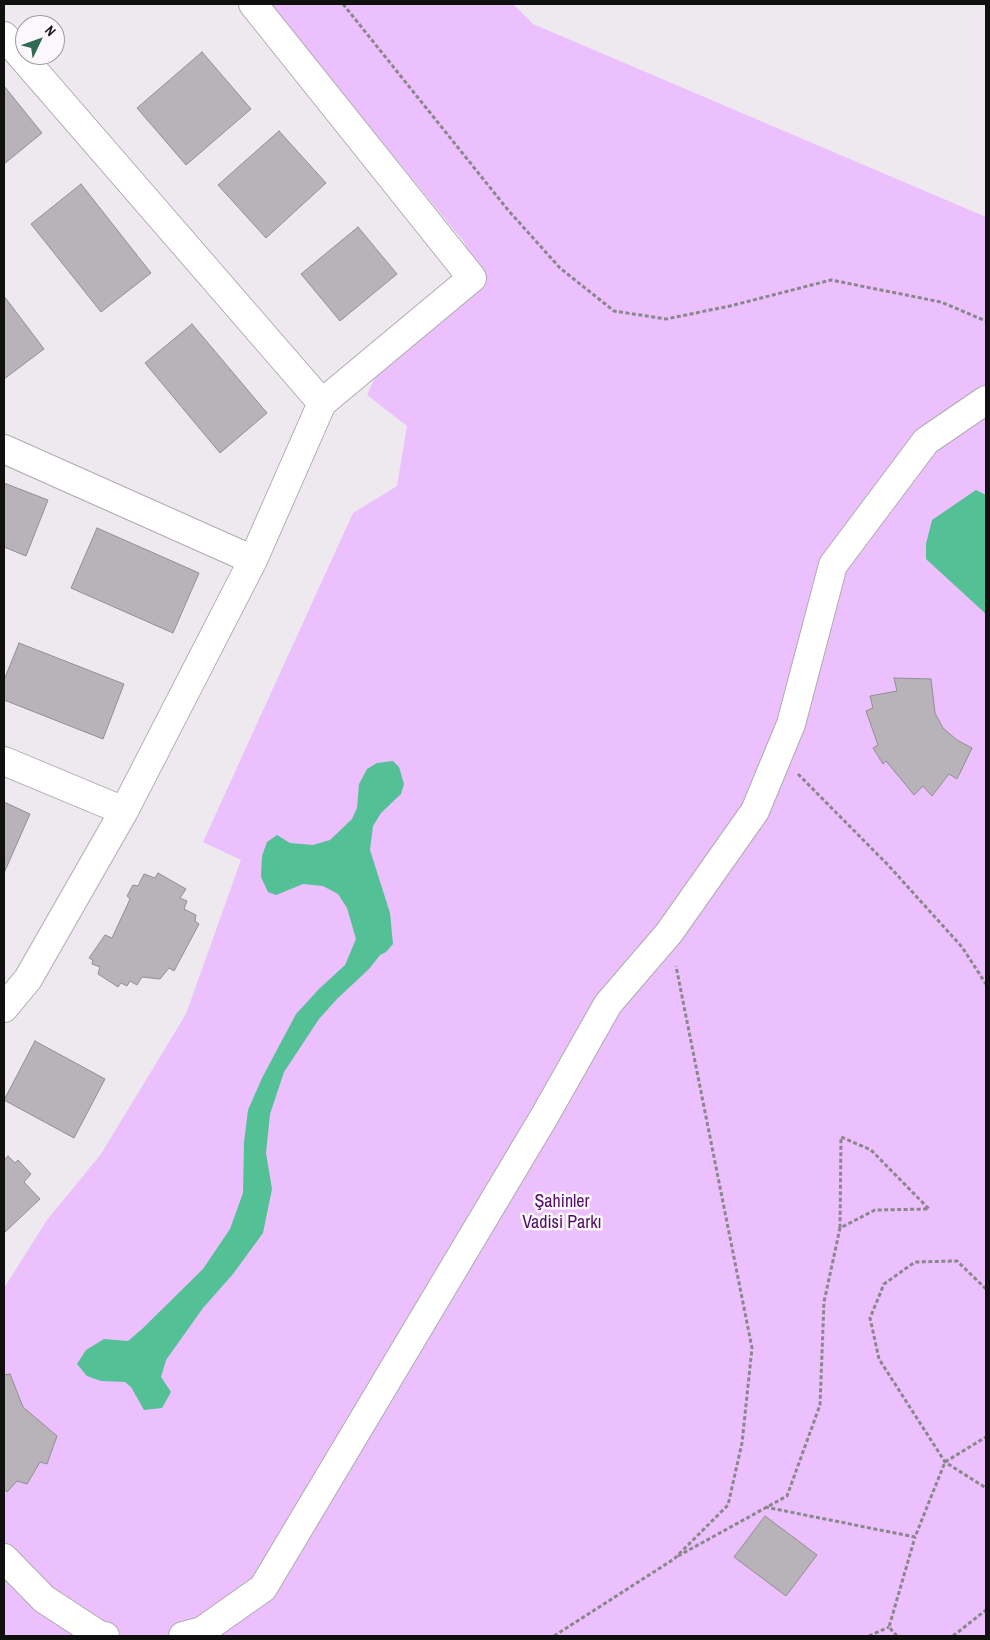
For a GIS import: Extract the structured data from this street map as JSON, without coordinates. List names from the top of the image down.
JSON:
{
  "parks": ["Şahinler Vadisi Parkı"],
  "north": "top right"
}
